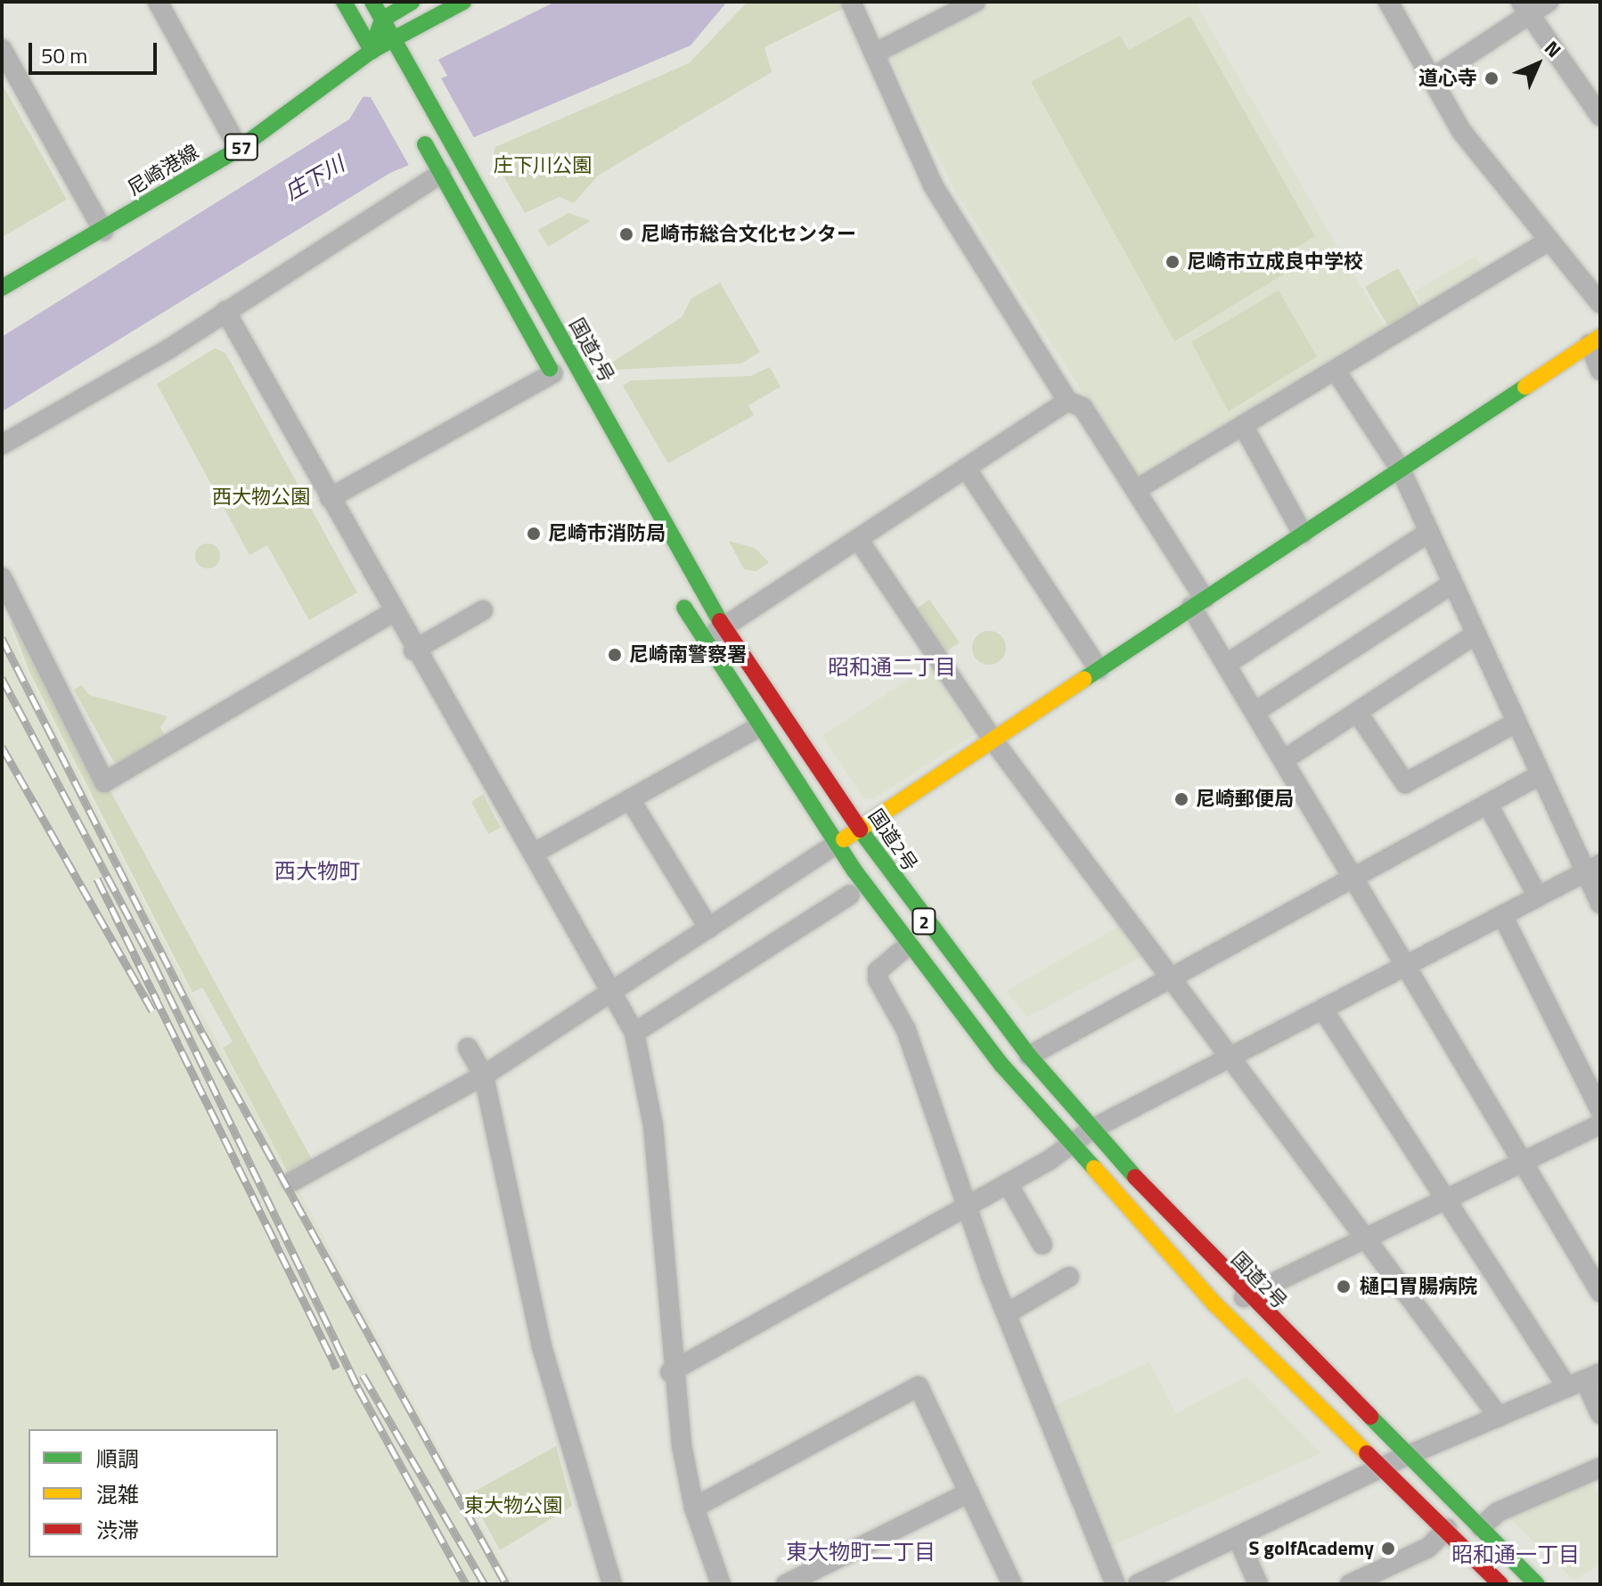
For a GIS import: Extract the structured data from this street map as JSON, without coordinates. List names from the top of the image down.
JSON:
{
  "streets": {
    "main road": [
      "57",
      "尼崎港線",
      "国道2号",
      "2"
    ]
  },
  "crossings": [
    ["尼崎港線", "国道2号"]
  ],
  "districts": [
    "昭和通二丁目",
    "西大物町",
    "東大物町二丁目",
    "昭和通一丁目"
  ],
  "water": ["庄下川"],
  "parks": ["庄下川公園", "西大物公園", "東大物公園"],
  "places": [
    "道心寺",
    "尼崎市総合文化センター",
    "尼崎市立成良中学校",
    "尼崎市消防局",
    "尼崎南警察署",
    "尼崎郵便局",
    "樋口胃腸病院",
    "S golfAcademy"
  ],
  "legend": ["順調", "混雑", "渋滞"],
  "scale_bar": "50 m",
  "north": "top right"
}
